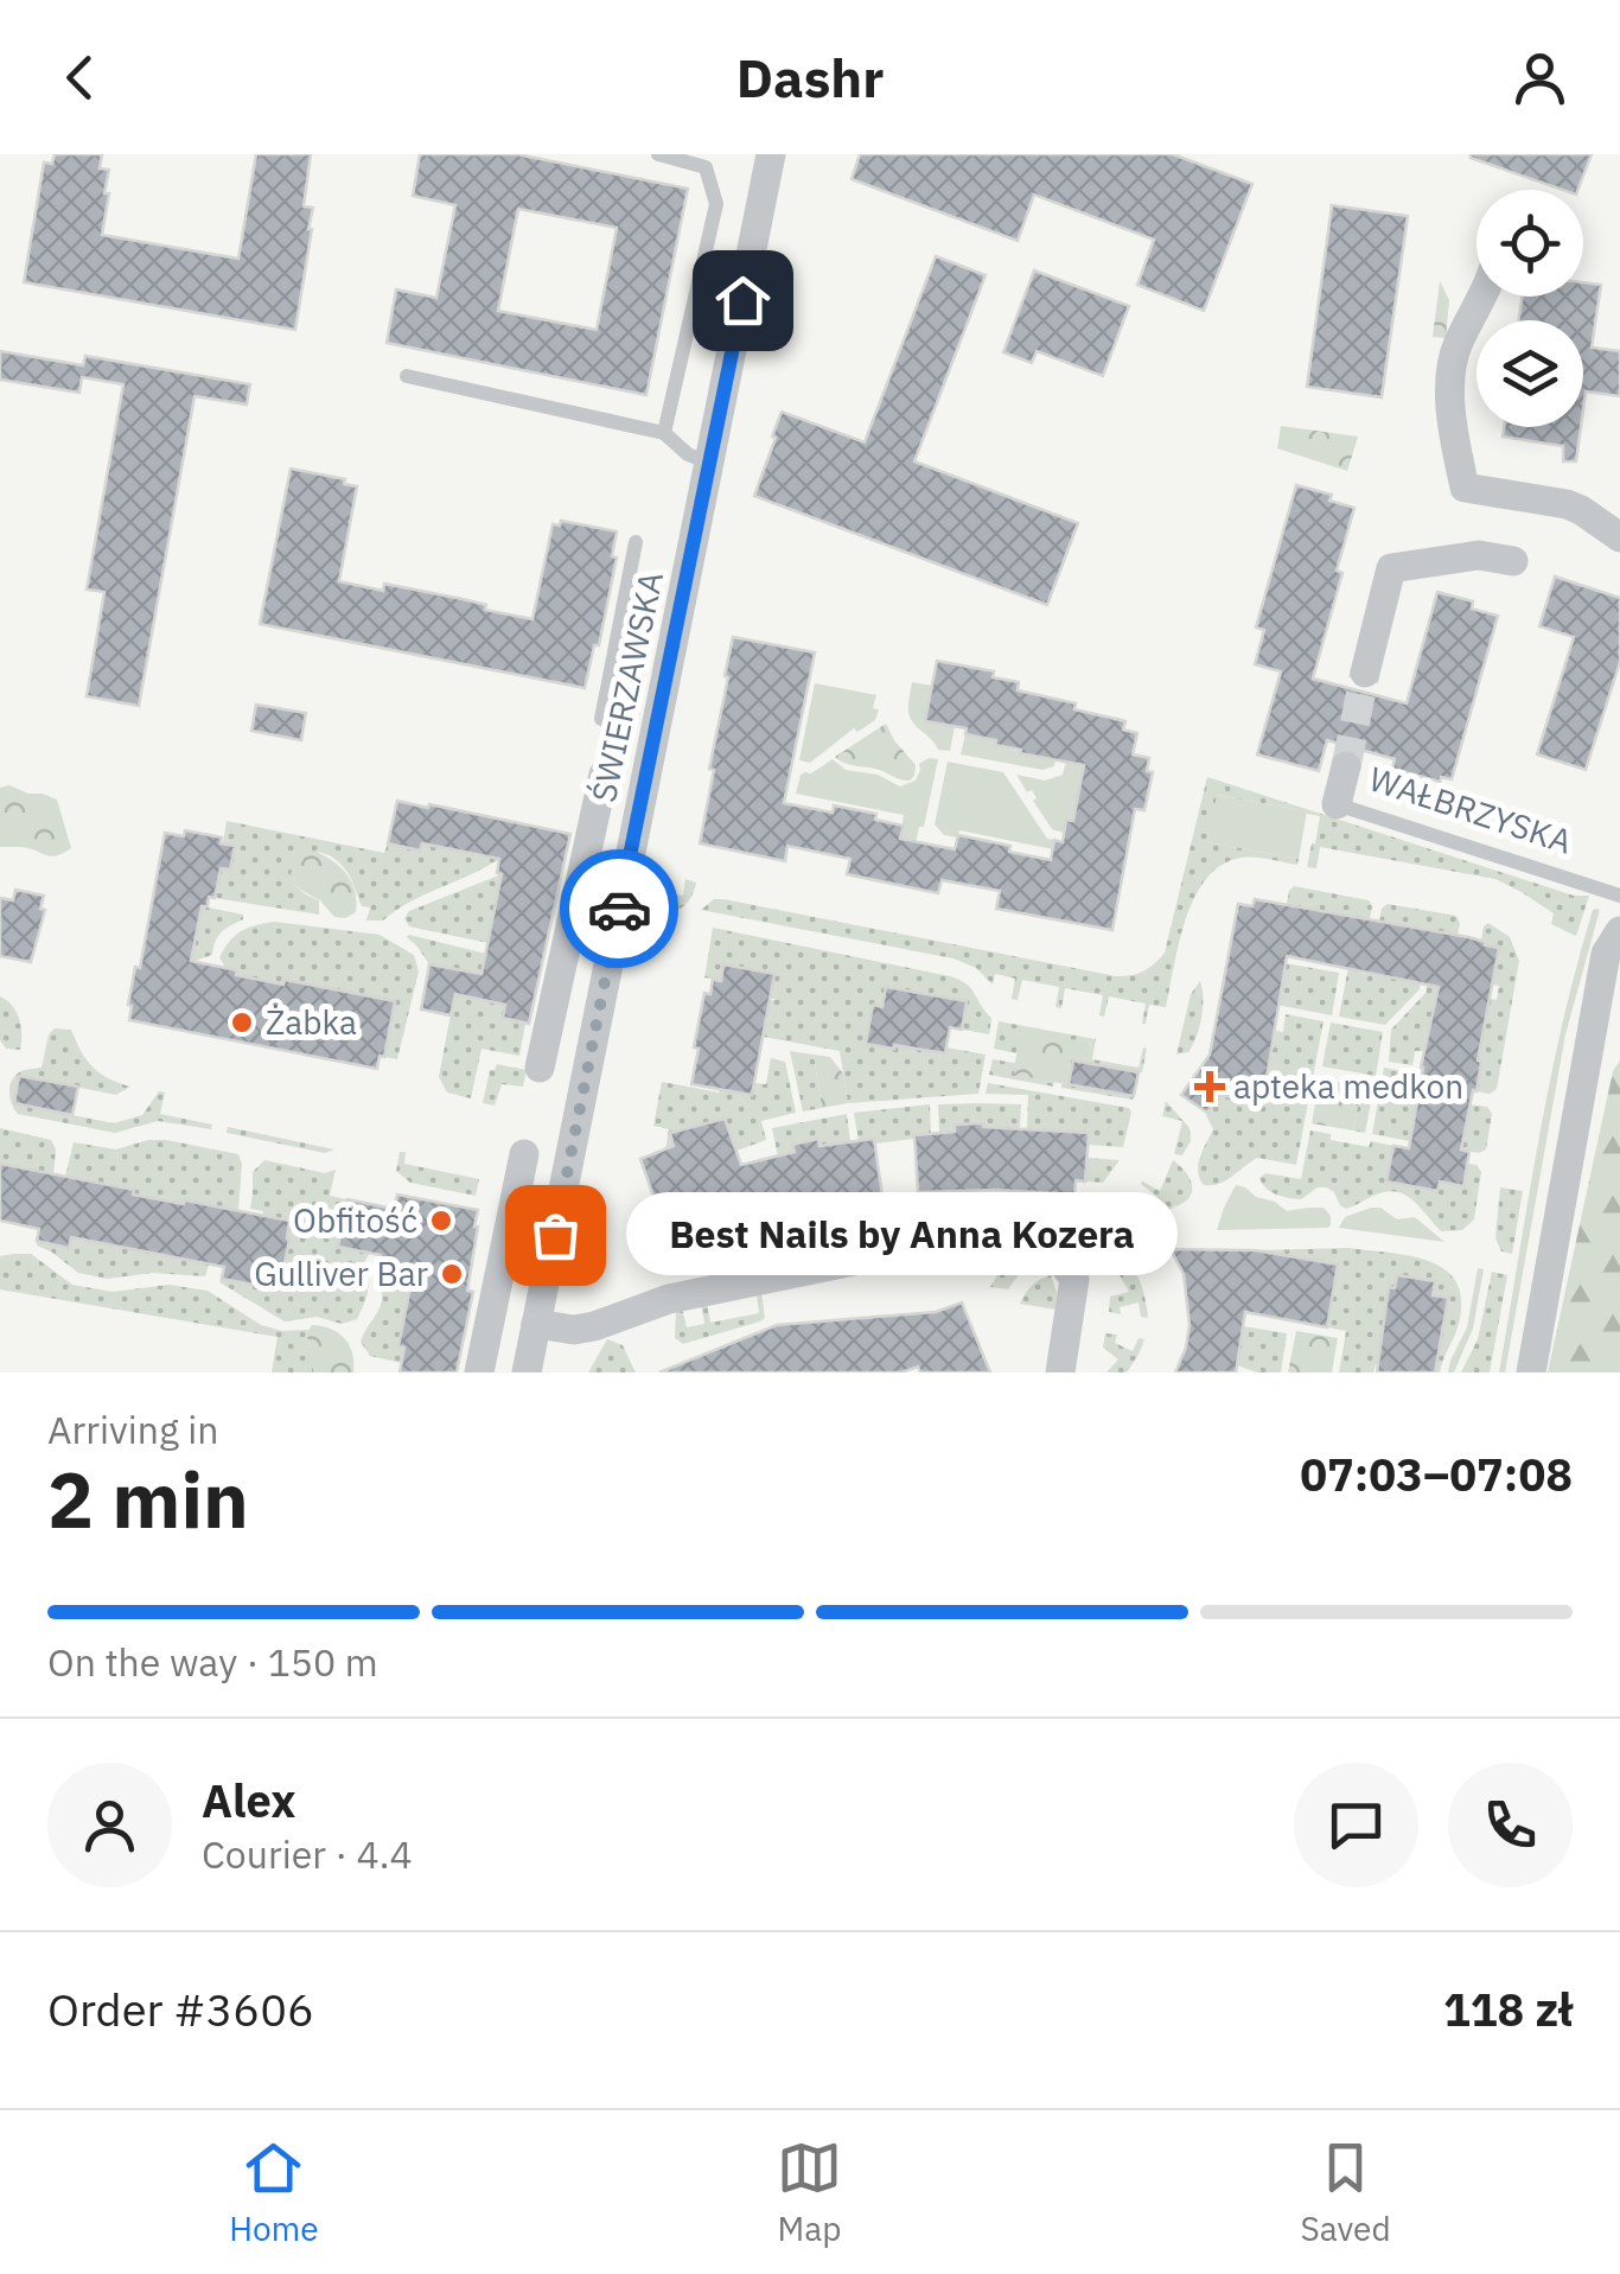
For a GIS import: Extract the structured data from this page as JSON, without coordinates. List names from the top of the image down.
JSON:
{
  "streets": {
    "street": ["ŚWIERZAWSKA", "WAŁBRZYSKA"]
  },
  "places": {
    "other": [
      "Żabka",
      "Obfitość",
      "Best Nails by Anna Kozera",
      "Gulliver Bar"
    ],
    "health": ["apteka medkon"]
  },
  "page": {
    "header": "Dashr",
    "bubble": "Best Nails by Anna Kozera",
    "heading": ["2 min", "Arriving in", "07:03–07:08"],
    "panel": [
      "Alex",
      "Courier · 4.4",
      "Order #3606",
      "118 zł"
    ],
    "bar": "On the way · 150 m",
    "tabs": ["Home", "Map", "Saved"]
  }
}
